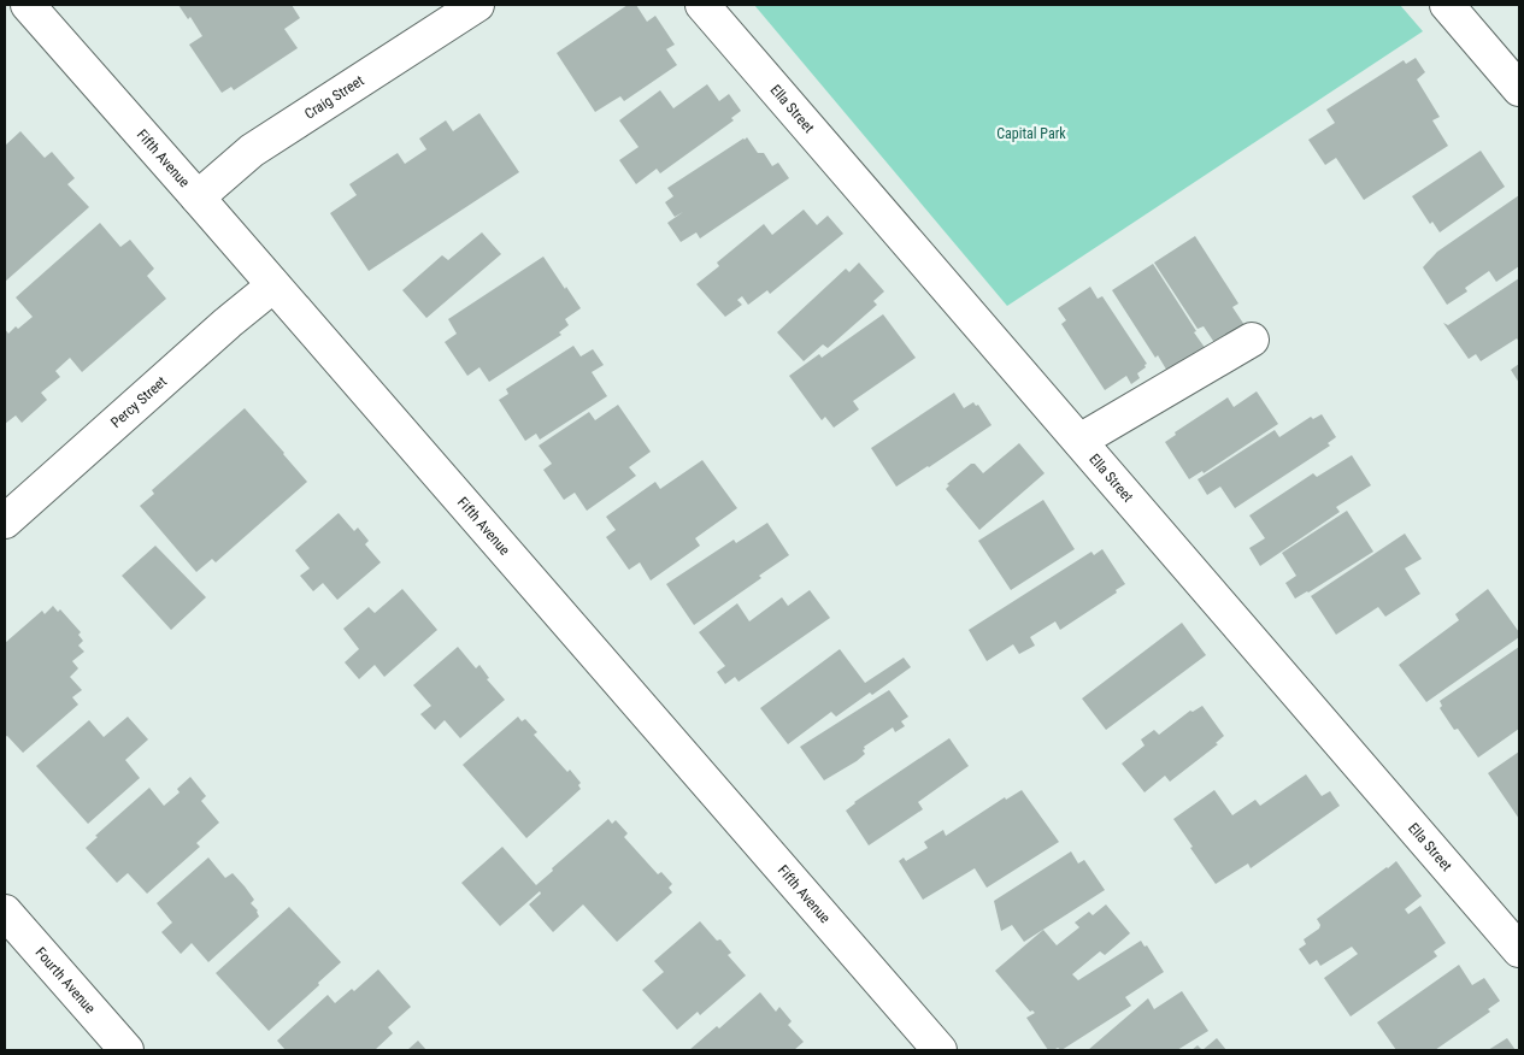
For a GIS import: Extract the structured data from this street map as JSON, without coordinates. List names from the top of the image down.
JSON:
{
  "streets": {
    "street": [
      "Craig Street",
      "Ella Street",
      "Fifth Avenue",
      "Percy Street",
      "Fourth Avenue"
    ]
  },
  "crossings": [
    ["Craig Street", "Fifth Avenue"],
    ["Fifth Avenue", "Percy Street"]
  ],
  "parks": ["Capital Park"]
}
